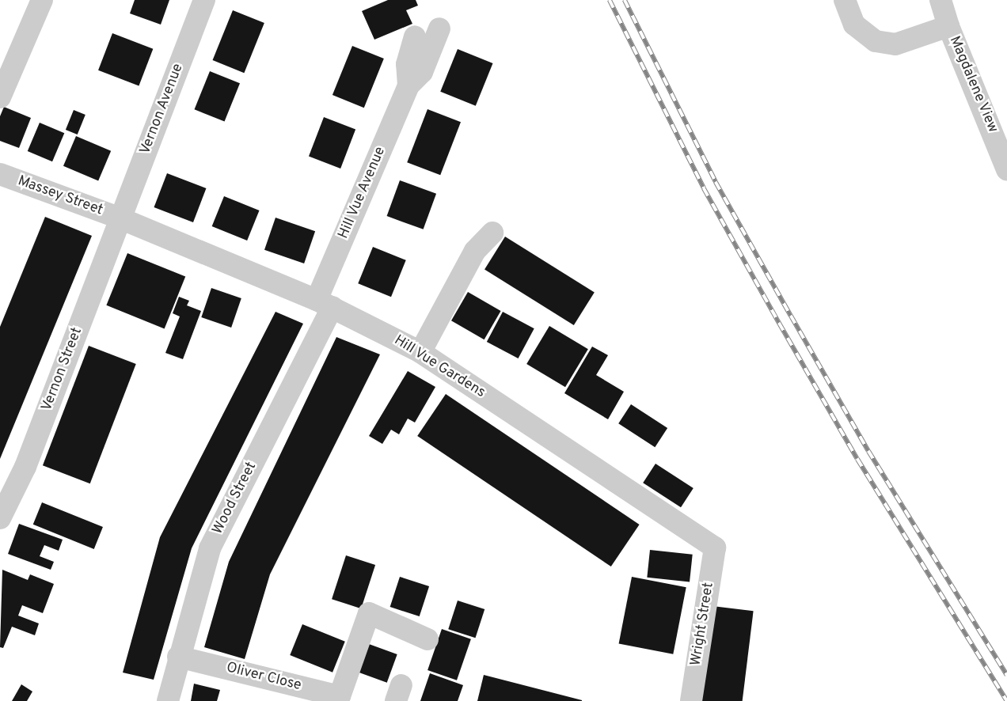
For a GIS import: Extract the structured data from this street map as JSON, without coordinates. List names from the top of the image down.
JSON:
{
  "streets": {
    "street": [
      "Magdalene View",
      "Vernon Avenue",
      "Hill Vue Avenue",
      "Massey Street",
      "Hill Vue Gardens",
      "Vernon Street",
      "Wood Street",
      "Wright Street",
      "Oliver Close"
    ]
  },
  "crossings": [
    ["Vernon Avenue", "Massey Street"],
    ["Vernon Avenue", "Hill Vue Gardens"],
    ["Vernon Avenue", "Vernon Street"],
    ["Hill Vue Avenue", "Hill Vue Gardens"],
    ["Hill Vue Avenue", "Wood Street"],
    ["Massey Street", "Hill Vue Gardens"],
    ["Massey Street", "Vernon Street"],
    ["Hill Vue Gardens", "Vernon Street"],
    ["Hill Vue Gardens", "Wood Street"],
    ["Hill Vue Gardens", "Wright Street"],
    ["Wood Street", "Oliver Close"]
  ]
}
